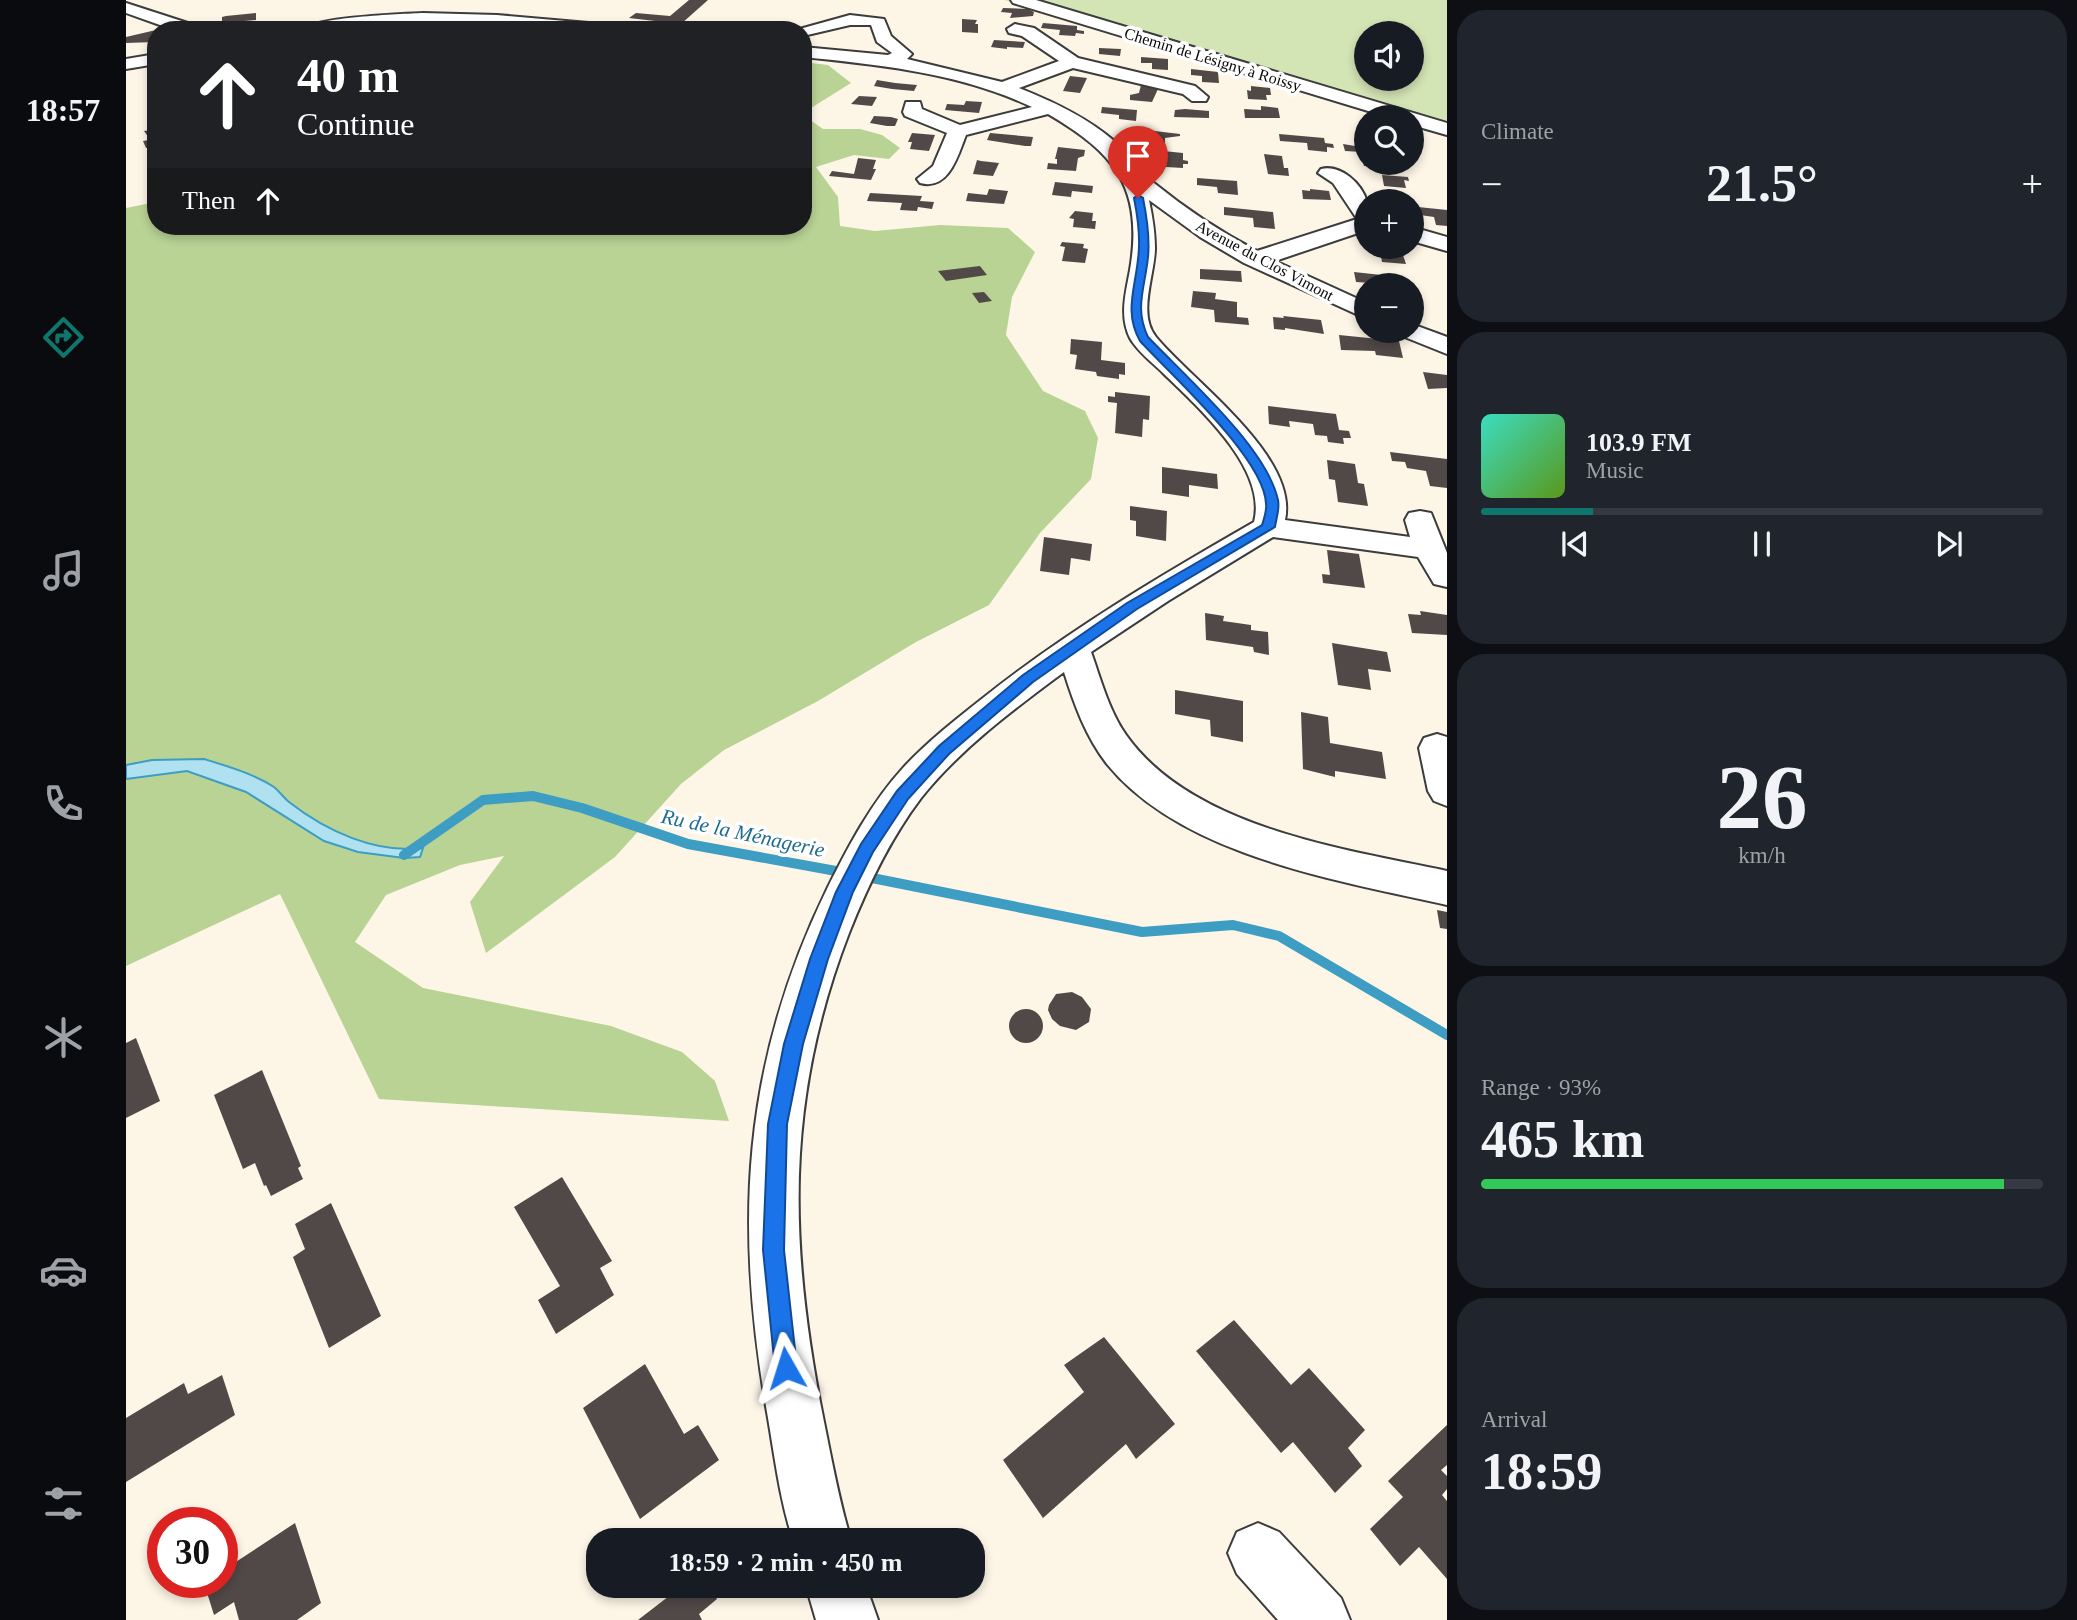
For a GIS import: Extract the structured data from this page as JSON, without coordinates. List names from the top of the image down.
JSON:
{
  "streets": {
    "street": ["Chemin de Lésigny à Roissy", "Avenue du Clos Vimont"]
  },
  "water": ["Ru de la Ménagerie"],
  "page": {
    "tabs": "18:57",
    "tile": [
      "Climate",
      ["26", "km/h"],
      ["Range · 93%", "465 km"],
      ["Arrival", "18:59"]
    ],
    "map_buttons": ["+", "−"],
    "turn": ["40 m", "Continue"],
    "heat": ["−", "21.5°", "+"],
    "then": "Then",
    "song": ["103.9 FM", "Music"],
    "limit": "30",
    "trip": "18:59 · 2 min · 450 m"
  }
}
